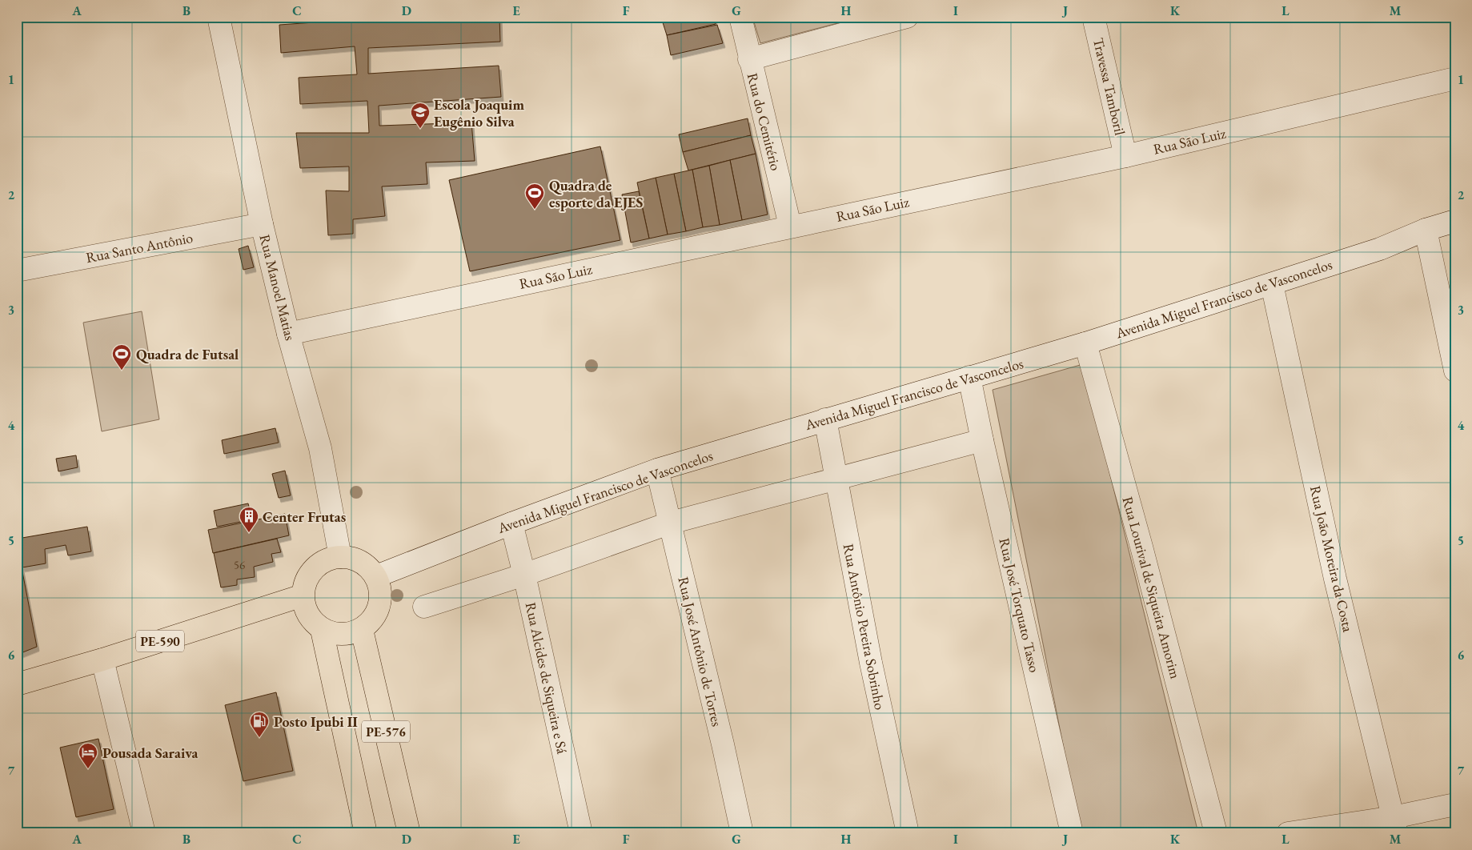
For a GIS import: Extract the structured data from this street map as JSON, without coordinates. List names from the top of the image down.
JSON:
{
  "streets": {
    "main road": ["PE-590", "PE-576"],
    "street": [
      "Travessa Tamboril",
      "Rua do Cemitério",
      "Rua São Luiz",
      "Rua Santo Antônio",
      "Rua Manoel Matias",
      "Avenida Miguel Francisco de Vasconcelos",
      "Rua João Moreira da Costa",
      "Rua Lourival de Siqueira Amorim",
      "Rua José Torquato Tasso",
      "Rua Antônio Pereira Sobrinho",
      "Rua José Antônio de Torres",
      "Rua Alcides de Siqueira e Sá"
    ]
  },
  "crossings": [
    ["Travessa Tamboril", "Rua São Luiz"],
    ["Rua do Cemitério", "Rua São Luiz"],
    ["Rua São Luiz", "Rua Manoel Matias"],
    ["Rua Santo Antônio", "Rua Manoel Matias"],
    ["Rua Manoel Matias", "Avenida Miguel Francisco de Vasconcelos"],
    ["Rua Manoel Matias", "PE-590"],
    ["Rua Manoel Matias", "PE-576"],
    ["Avenida Miguel Francisco de Vasconcelos", "Rua João Moreira da Costa"],
    ["Avenida Miguel Francisco de Vasconcelos", "Rua Lourival de Siqueira Amorim"],
    ["Avenida Miguel Francisco de Vasconcelos", "Rua José Torquato Tasso"],
    ["Avenida Miguel Francisco de Vasconcelos", "Rua Antônio Pereira Sobrinho"],
    ["Avenida Miguel Francisco de Vasconcelos", "PE-590"],
    ["Avenida Miguel Francisco de Vasconcelos", "Rua José Antônio de Torres"],
    ["Avenida Miguel Francisco de Vasconcelos", "Rua Alcides de Siqueira e Sá"],
    ["Avenida Miguel Francisco de Vasconcelos", "PE-576"],
    ["PE-590", "PE-576"]
  ],
  "places": {
    "school or university": ["Escola Joaquim Eugênio Silva"],
    "sports": ["Quadra de esporte da EJES", "Quadra de Futsal"],
    "building": ["Center Frutas"],
    "fuel station": ["Posto Ipubi II"],
    "hotel": ["Pousada Saraiva"]
  },
  "house_numbers": ["56"],
  "grid": {
    "columns": [
      "A",
      "B",
      "C",
      "D",
      "E",
      "F",
      "G",
      "H",
      "I",
      "J",
      "K",
      "L",
      "M"
    ],
    "rows": [
      "1",
      "2",
      "3",
      "4",
      "5",
      "6",
      "7"
    ]
  }
}
